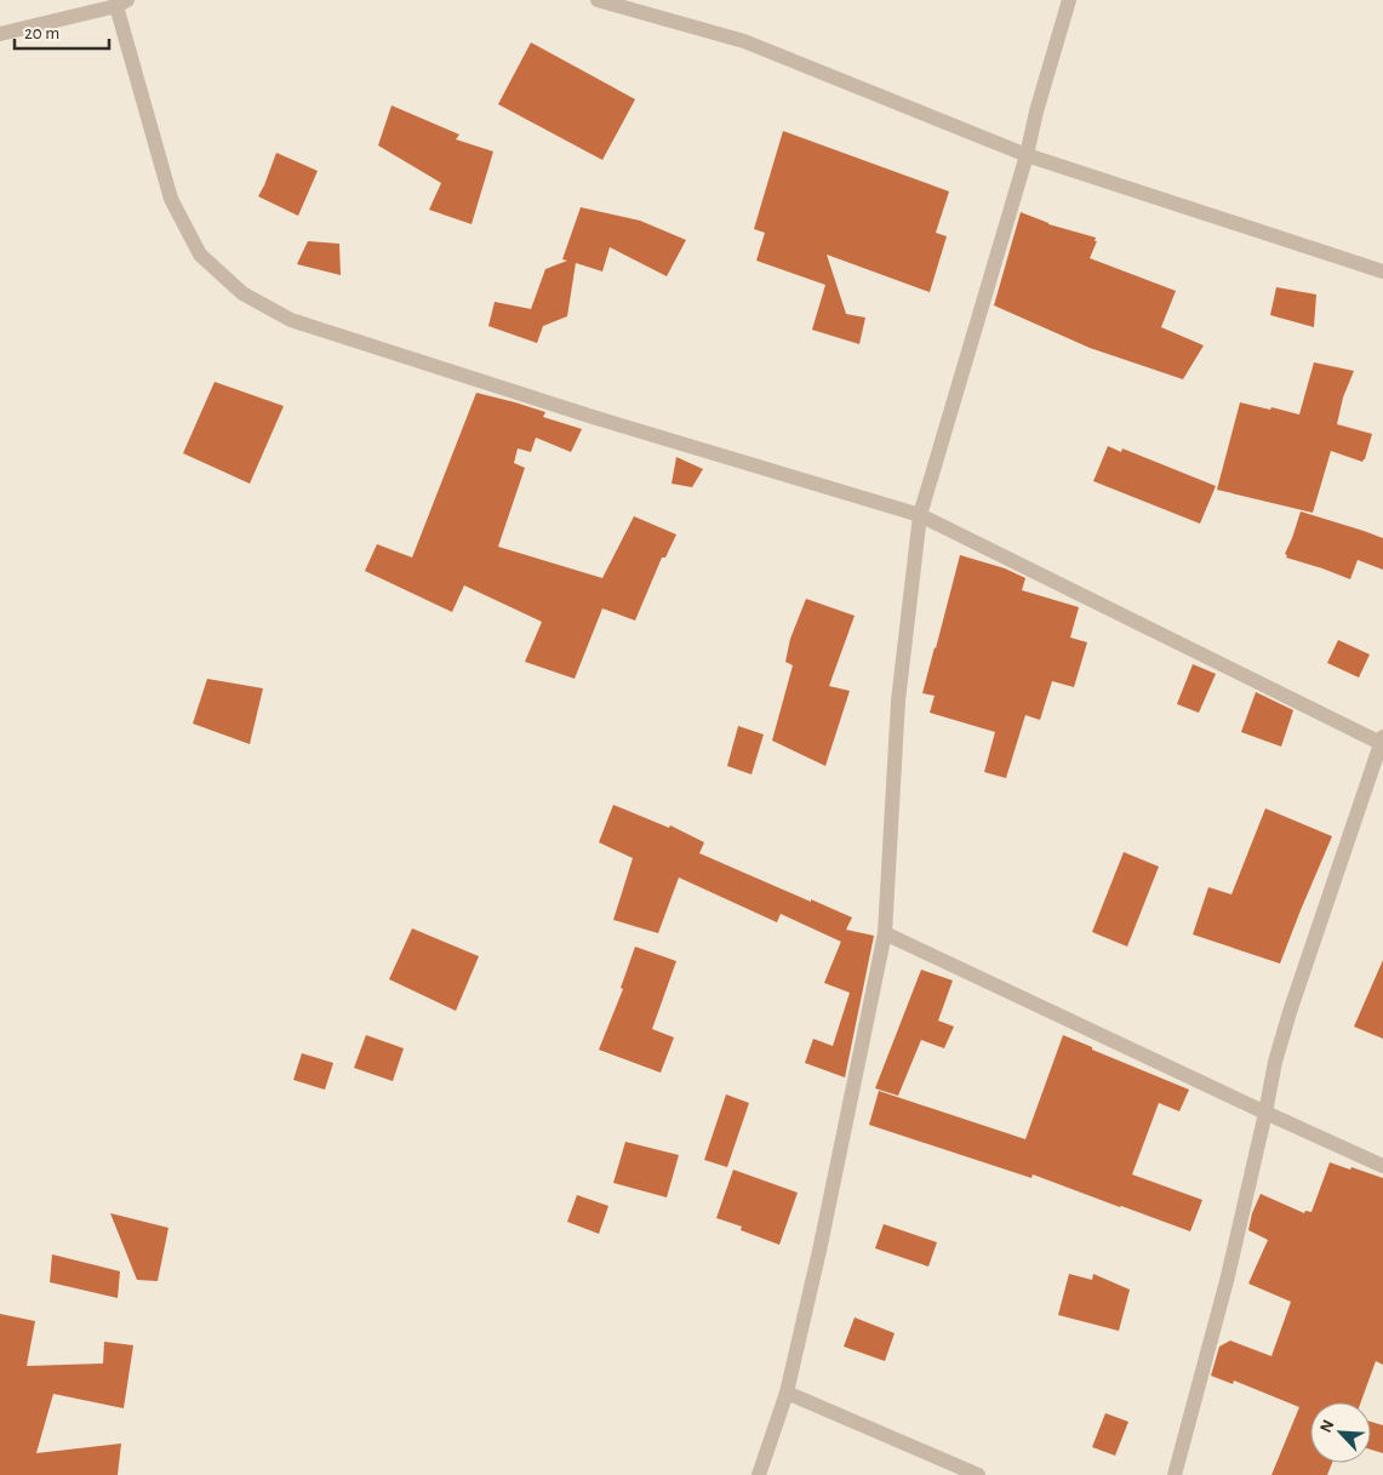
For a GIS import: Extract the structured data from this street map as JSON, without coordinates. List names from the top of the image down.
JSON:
{
  "scale_bar": "20 m",
  "north": "top left"
}
